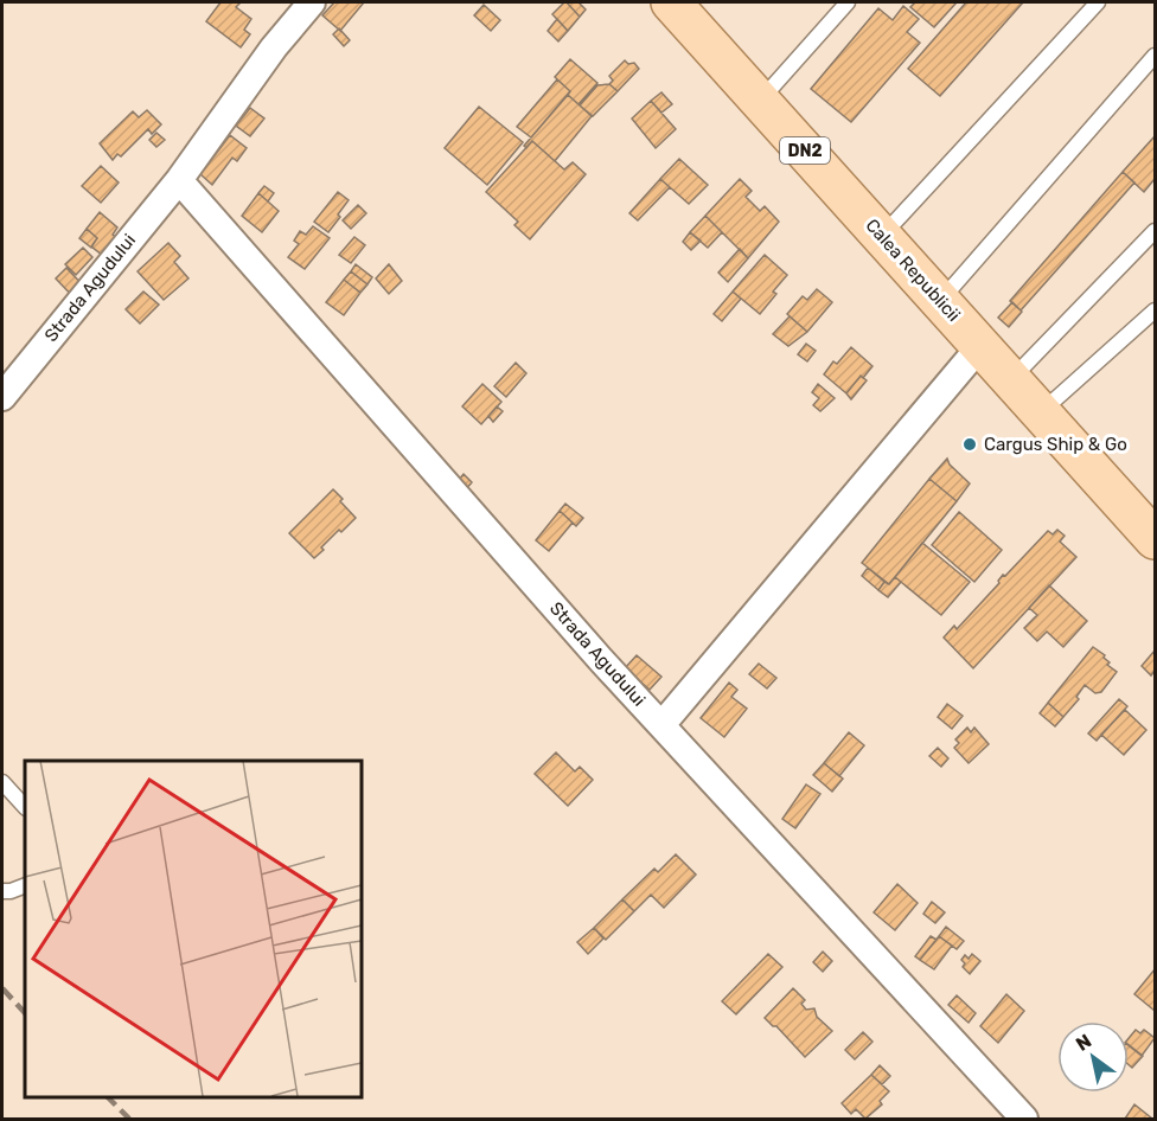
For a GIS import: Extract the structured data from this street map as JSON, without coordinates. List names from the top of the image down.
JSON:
{
  "streets": {
    "main road": ["DN2", "Calea Republicii"],
    "street": ["Strada Agudului"]
  },
  "places": ["Cargus Ship & Go"],
  "north": "top left"
}
